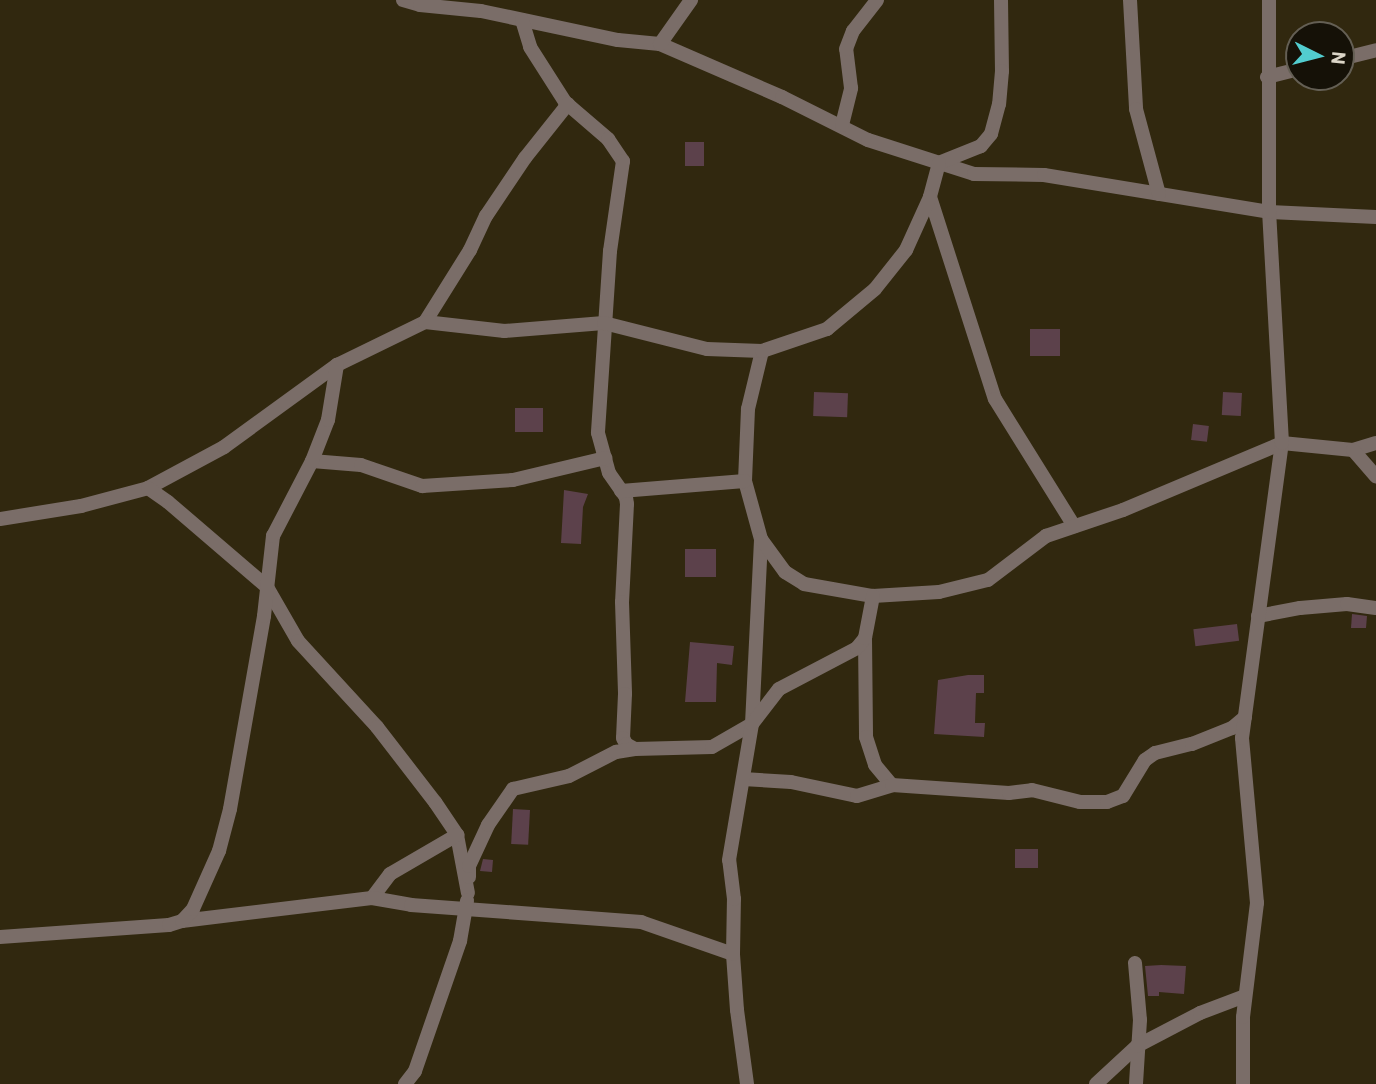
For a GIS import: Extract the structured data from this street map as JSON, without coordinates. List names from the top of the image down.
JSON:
{
  "north": "right"
}
